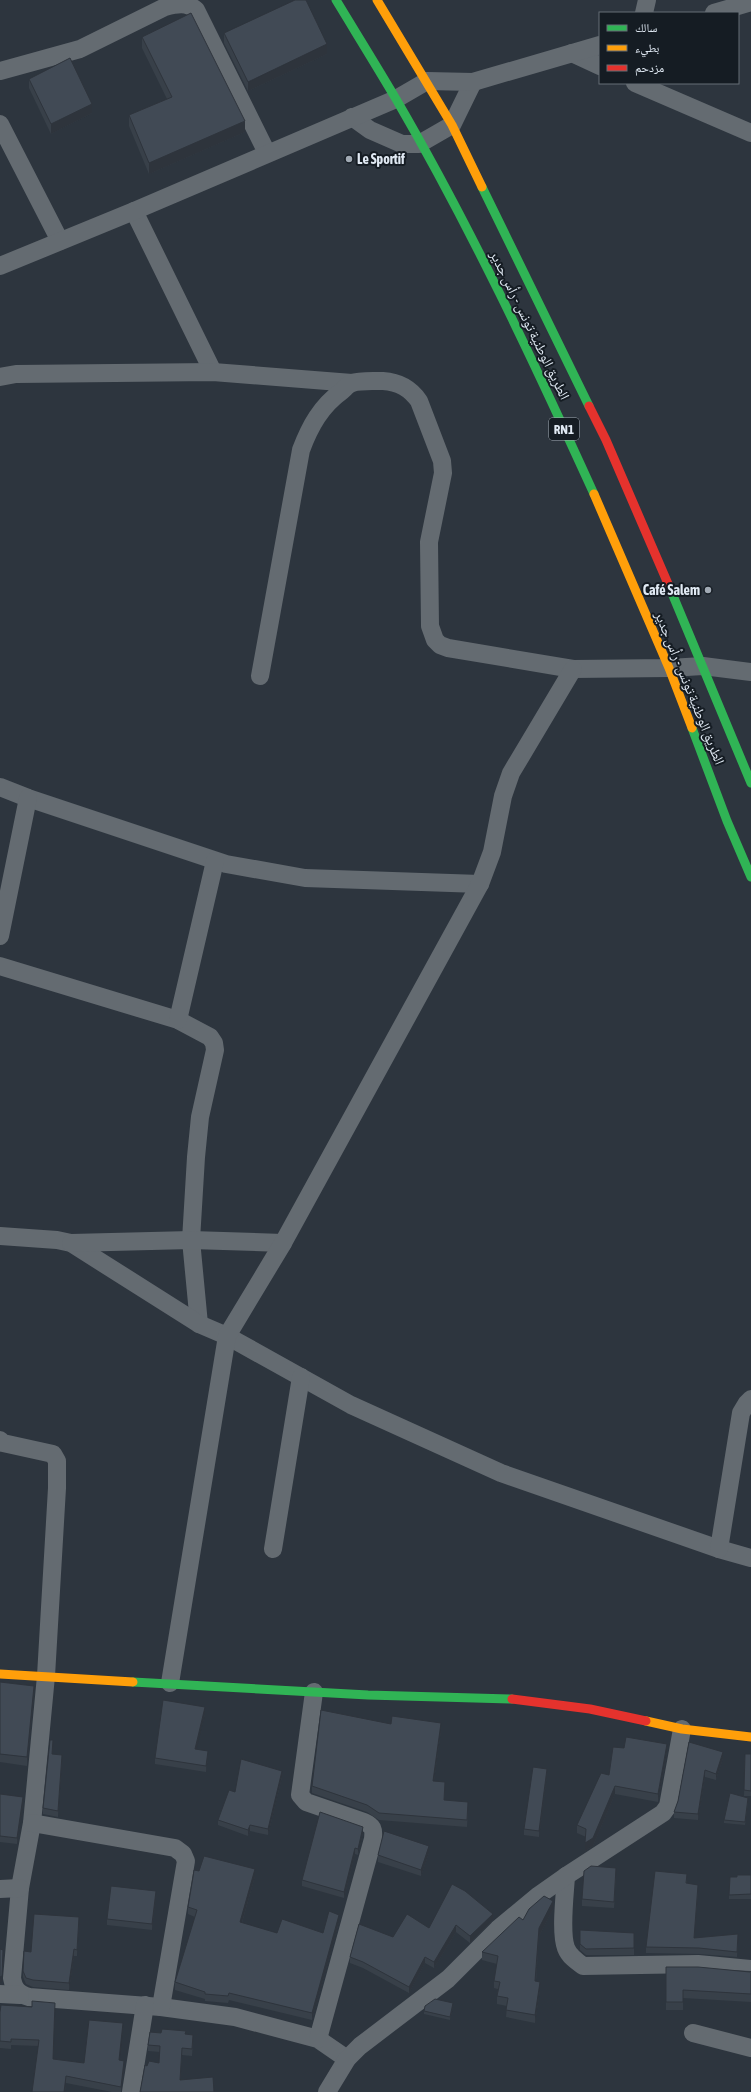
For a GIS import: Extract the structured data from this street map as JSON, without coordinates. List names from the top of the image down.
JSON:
{
  "streets": {
    "main road": ["الطريق الوطنية تونس - رأس جدير", "RN1"]
  },
  "places": ["Le Sportif", "Café Salem"],
  "legend": ["سالك", "بطيء", "مزدحم"]
}
